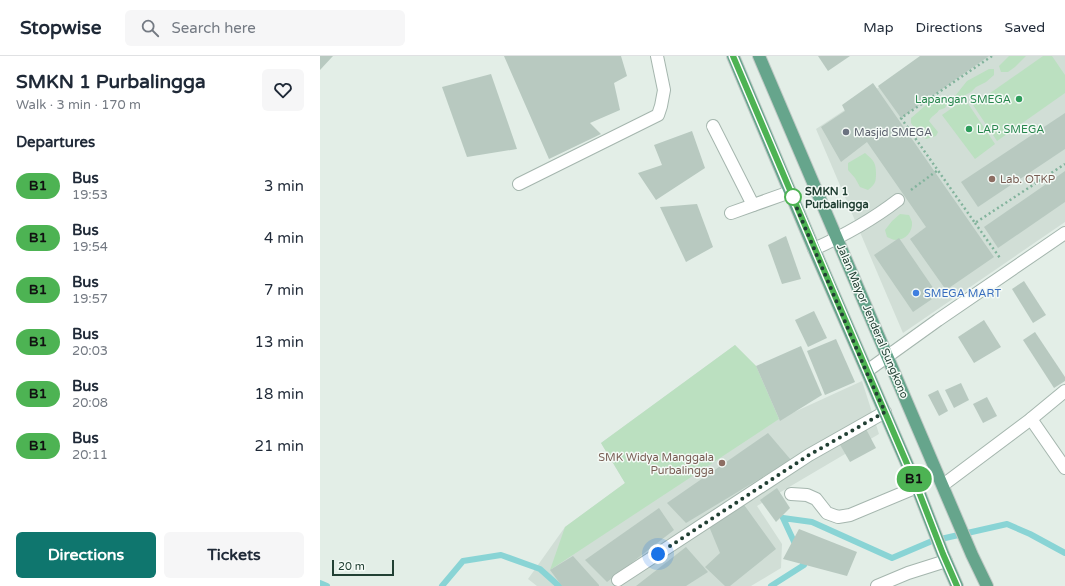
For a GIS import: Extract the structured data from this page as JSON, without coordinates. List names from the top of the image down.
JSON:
{
  "streets": {
    "main road": ["Jalan Mayor Jenderal Sungkono"]
  },
  "places": [
    "Lapangan SMEGA",
    "LAP. SMEGA",
    "Masjid SMEGA",
    "Lab. OTKP",
    "SMKN 1 Purbalingga",
    "SMEGA MART",
    "SMK Widya Manggala Purbalingga"
  ],
  "lines": ["bus line B1"],
  "scale_bar": "20 m",
  "page": {
    "header": "Stopwise",
    "search": "Search here",
    "nav": ["Map", "Directions", "Saved"],
    "heading": [
      ["SMKN 1 Purbalingga", "Walk · 3 min · 170 m"],
      "Departures"
    ],
    "on_map": "B1",
    "list": [
      {
        "mark": "B1",
        "name": "Bus",
        "note": "19:53",
        "value": "3 min"
      },
      {
        "mark": "B1",
        "name": "Bus",
        "note": "19:54",
        "value": "4 min"
      },
      {
        "mark": "B1",
        "name": "Bus",
        "note": "19:57",
        "value": "7 min"
      },
      {
        "mark": "B1",
        "name": "Bus",
        "note": "20:03",
        "value": "13 min"
      },
      {
        "mark": "B1",
        "name": "Bus",
        "note": "20:08",
        "value": "18 min"
      },
      {
        "mark": "B1",
        "name": "Bus",
        "note": "20:11",
        "value": "21 min"
      }
    ],
    "buttons": ["Directions", "Tickets"],
    "scale": "20 m"
  }
}
